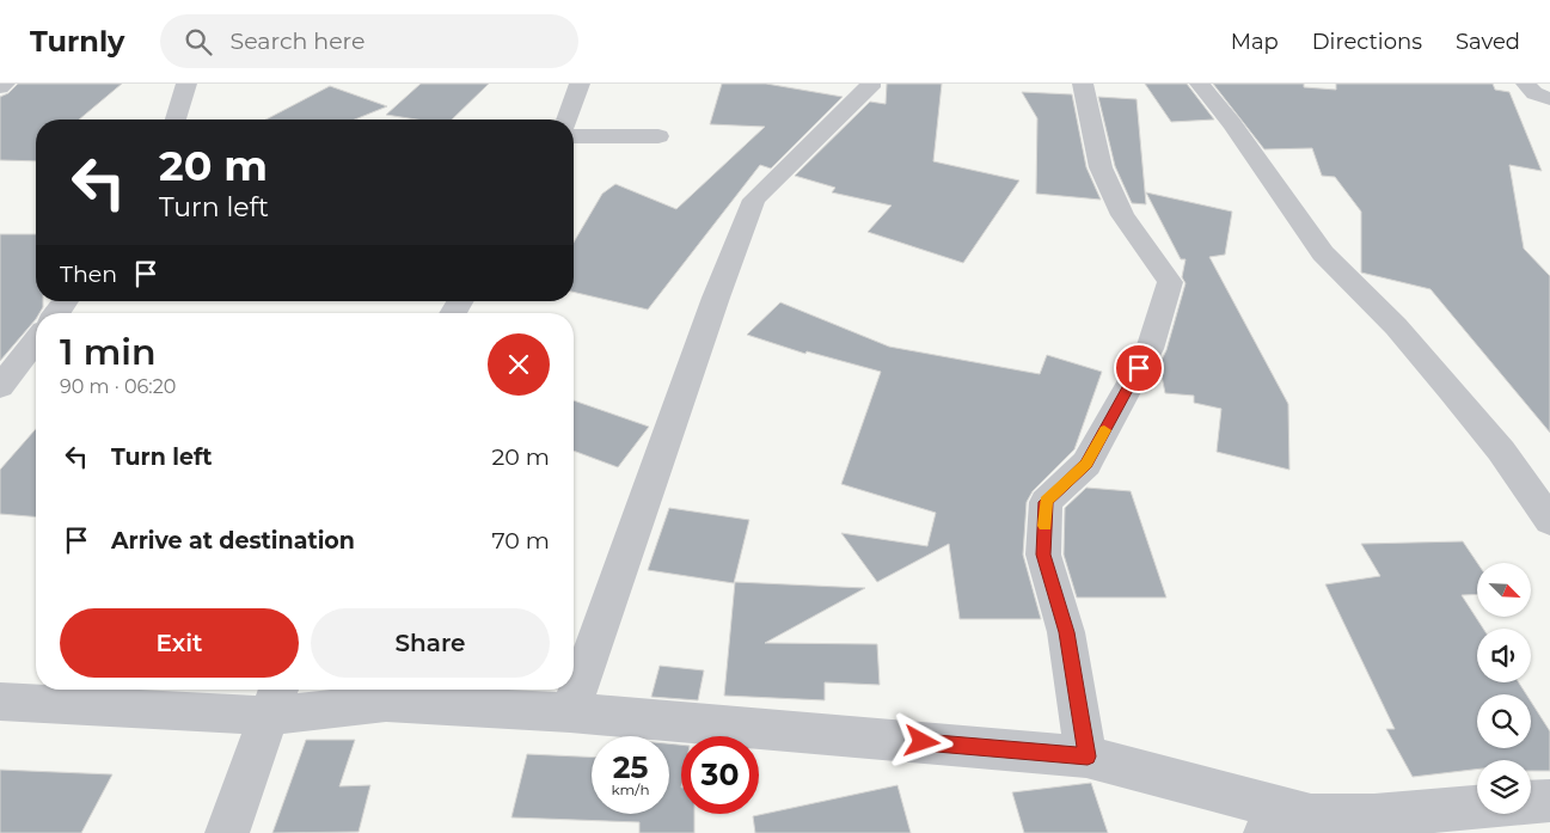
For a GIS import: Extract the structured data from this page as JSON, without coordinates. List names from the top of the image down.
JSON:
{
  "north": "bottom right",
  "page": {
    "header": "Turnly",
    "search": "Search here",
    "nav": ["Map", "Directions", "Saved"],
    "turn": ["20 m", "Turn left"],
    "then": "Then",
    "heading": ["1 min", "90 m · 06:20"],
    "list": [
      {
        "name": "Turn left",
        "value": "20 m"
      },
      {
        "name": "Arrive at destination",
        "value": "70 m"
      }
    ],
    "buttons": ["Exit", "Share"],
    "speed": "25 km/h",
    "limit": "30"
  }
}
